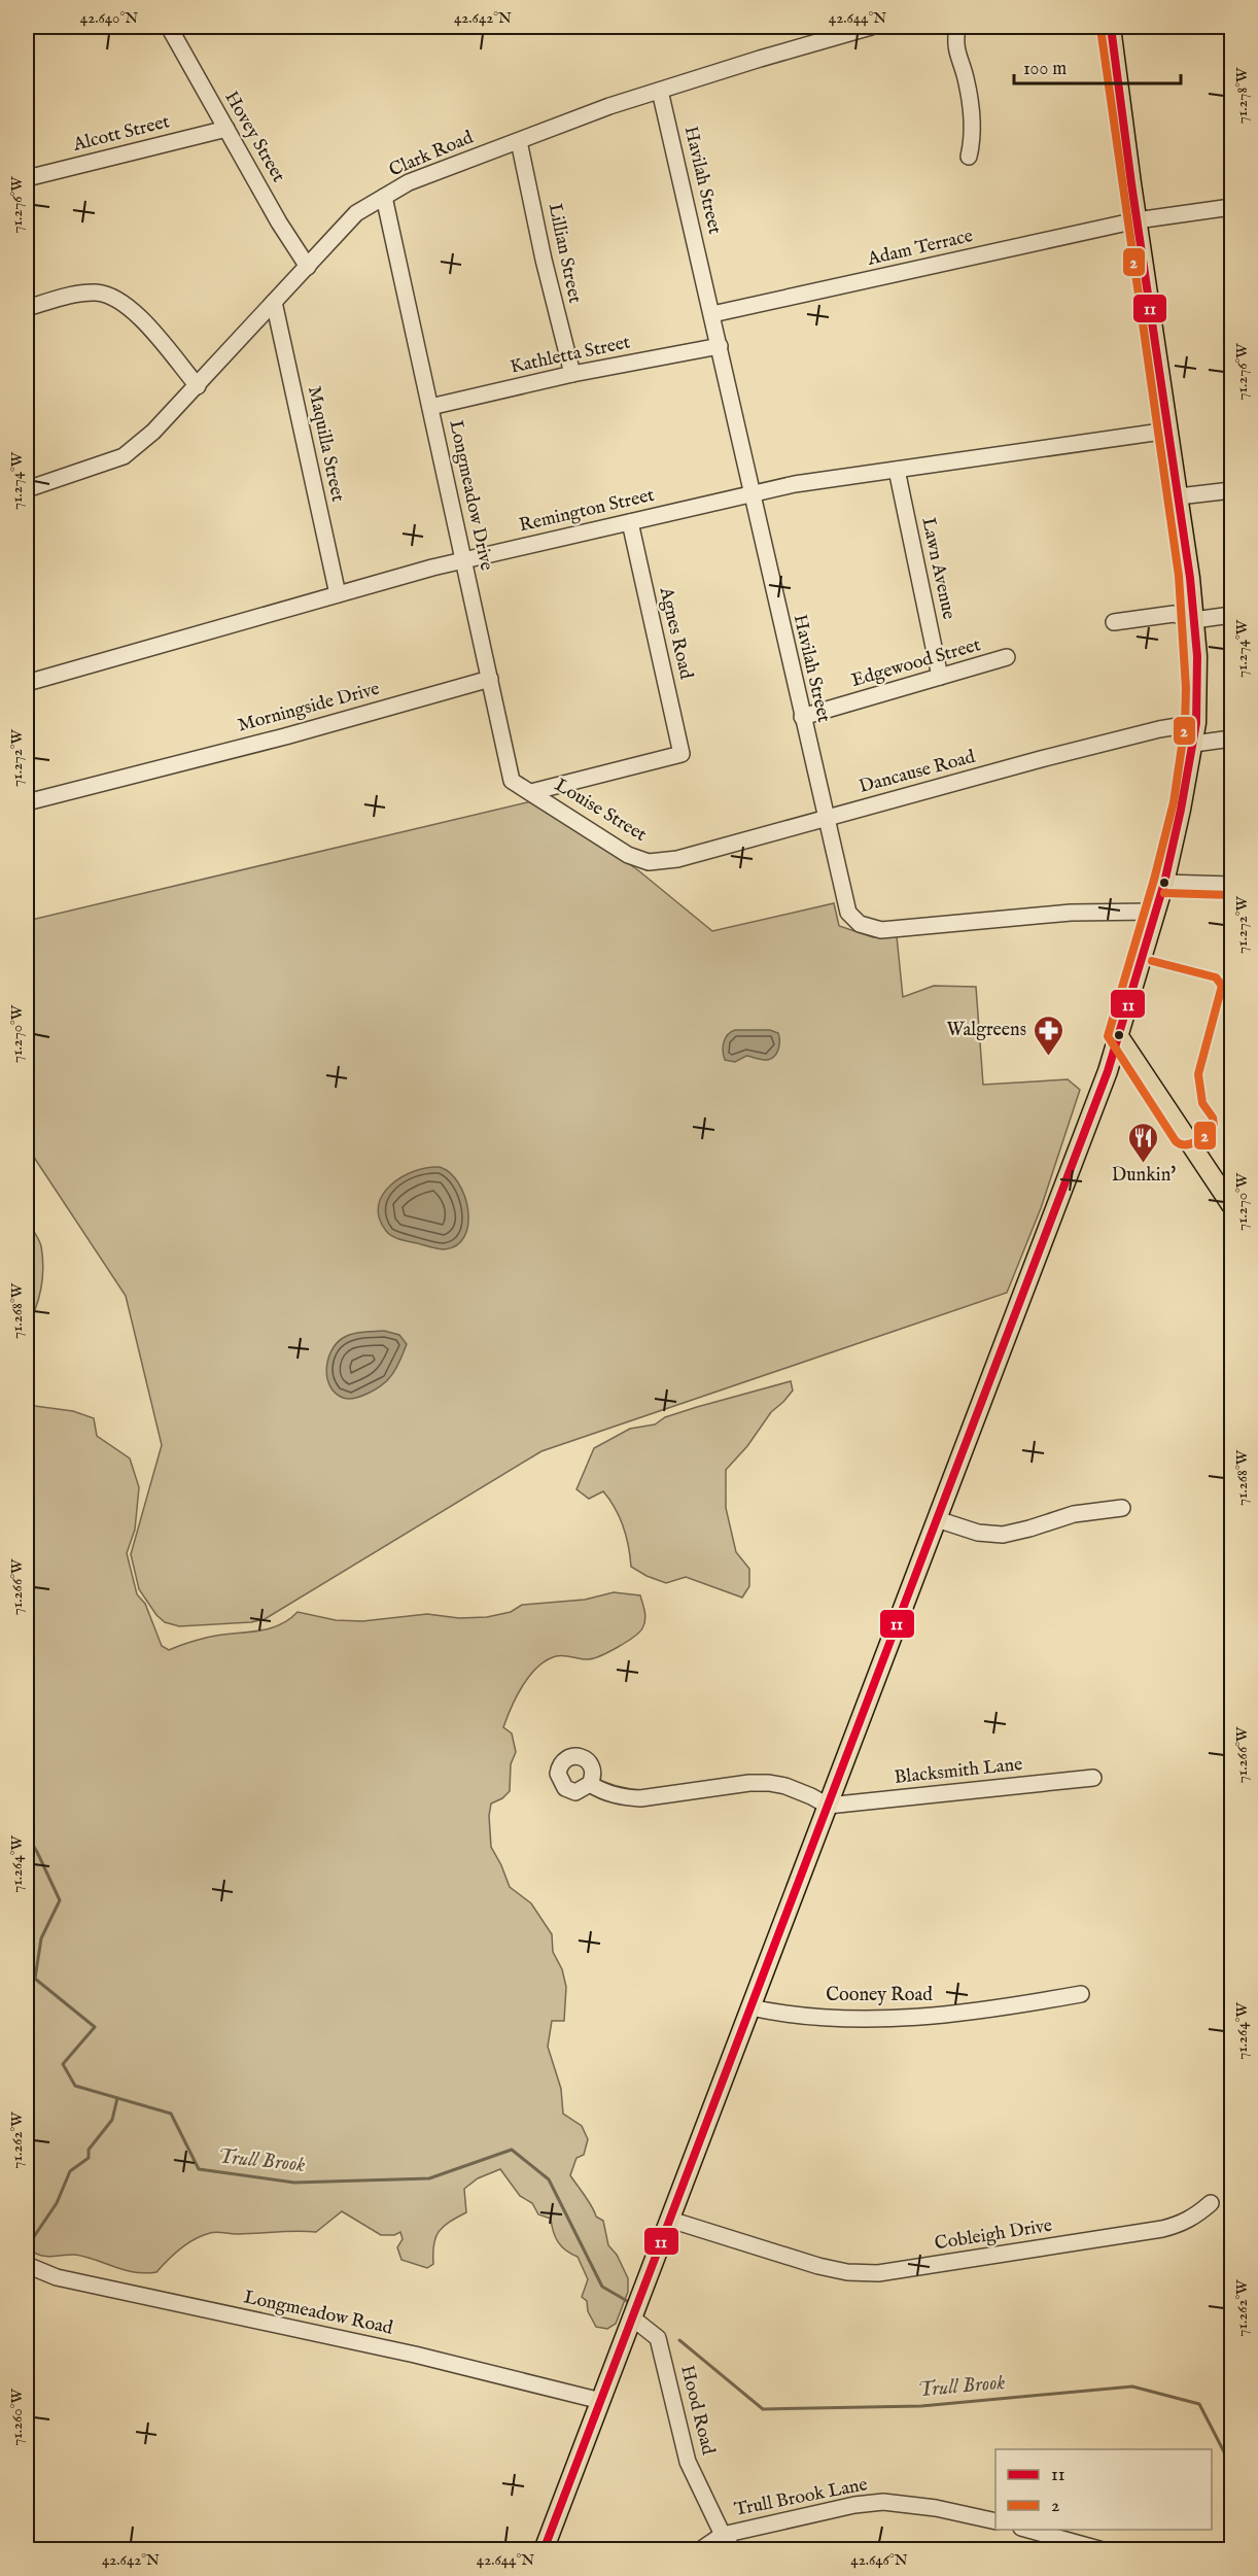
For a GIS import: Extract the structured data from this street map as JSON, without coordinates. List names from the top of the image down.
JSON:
{
  "streets": {
    "street": [
      "Alcott Street",
      "Hovey Street",
      "Clark Road",
      "Havilah Street",
      "Adam Terrace",
      "Lillian Street",
      "Kathletta Street",
      "Maquilla Street",
      "Longmeadow Drive",
      "Remington Street",
      "Lawn Avenue",
      "Agnes Road",
      "Edgewood Street",
      "Morningside Drive",
      "Dancause Road",
      "Louise Street",
      "Blacksmith Lane",
      "Cooney Road",
      "Cobleigh Drive",
      "Longmeadow Road",
      "Hood Road",
      "Trull Brook Lane"
    ]
  },
  "crossings": [
    ["Alcott Street", "Hovey Street"],
    ["Hovey Street", "Clark Road"],
    ["Clark Road", "Havilah Street"],
    ["Clark Road", "Lillian Street"],
    ["Clark Road", "Maquilla Street"],
    ["Clark Road", "Longmeadow Drive"],
    ["Havilah Street", "Adam Terrace"],
    ["Havilah Street", "Kathletta Street"],
    ["Havilah Street", "Remington Street"],
    ["Havilah Street", "Edgewood Street"],
    ["Havilah Street", "Dancause Road"],
    ["Lillian Street", "Kathletta Street"],
    ["Kathletta Street", "Longmeadow Drive"],
    ["Maquilla Street", "Remington Street"],
    ["Longmeadow Drive", "Remington Street"],
    ["Longmeadow Drive", "Agnes Road"],
    ["Longmeadow Drive", "Morningside Drive"],
    ["Longmeadow Drive", "Louise Street"],
    ["Remington Street", "Lawn Avenue"],
    ["Remington Street", "Agnes Road"],
    ["Lawn Avenue", "Edgewood Street"],
    ["Agnes Road", "Louise Street"],
    ["Dancause Road", "Louise Street"],
    ["Hood Road", "Trull Brook Lane"]
  ],
  "water": ["Trull Brook"],
  "places": {
    "pharmacy": ["Walgreens"],
    "restaurant": ["Dunkin'"]
  },
  "lines": ["transit line 11", "transit line 2"],
  "legend": ["11", "2"],
  "scale_bar": "100 m",
  "coordinates": [
    "42.640°N",
    "42.642°N",
    "42.644°N",
    "71.278°W",
    "71.276°W",
    "71.274°W",
    "71.272°W",
    "71.270°W",
    "71.268°W",
    "71.266°W",
    "71.264°W",
    "71.262°W",
    "71.260°W",
    "42.646°N"
  ]
}
